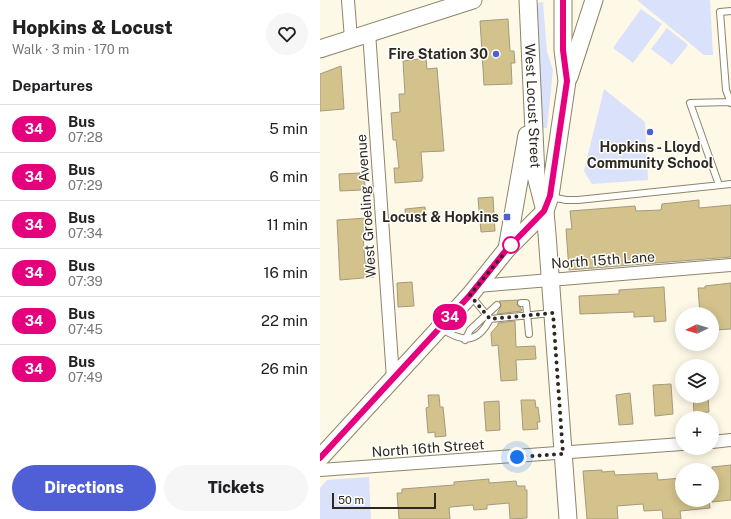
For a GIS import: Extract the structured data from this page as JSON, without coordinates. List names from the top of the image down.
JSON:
{
  "streets": {
    "main road": ["West Locust Street"],
    "street": ["West Groeling Avenue", "North 15th Lane", "North 16th Street"]
  },
  "crossings": [
    ["West Locust Street", "North 15th Lane"],
    ["West Locust Street", "North 16th Street"]
  ],
  "places": {
    "other": ["Fire Station 30", "Hopkins - Lloyd Community School"],
    "transit": ["Locust & Hopkins"]
  },
  "lines": ["bus line 34"],
  "scale_bar": "50 m",
  "north": "left",
  "page": {
    "heading": [
      ["Hopkins & Locust", "Walk · 3 min · 170 m"],
      "Departures"
    ],
    "on_map": "34",
    "list": [
      {
        "mark": "34",
        "name": "Bus",
        "note": "07:28",
        "value": "5 min"
      },
      {
        "mark": "34",
        "name": "Bus",
        "note": "07:29",
        "value": "6 min"
      },
      {
        "mark": "34",
        "name": "Bus",
        "note": "07:34",
        "value": "11 min"
      },
      {
        "mark": "34",
        "name": "Bus",
        "note": "07:39",
        "value": "16 min"
      },
      {
        "mark": "34",
        "name": "Bus",
        "note": "07:45",
        "value": "22 min"
      },
      {
        "mark": "34",
        "name": "Bus",
        "note": "07:49",
        "value": "26 min"
      }
    ],
    "map_buttons": ["+", "−"],
    "buttons": ["Directions", "Tickets"],
    "scale": "50 m"
  }
}
